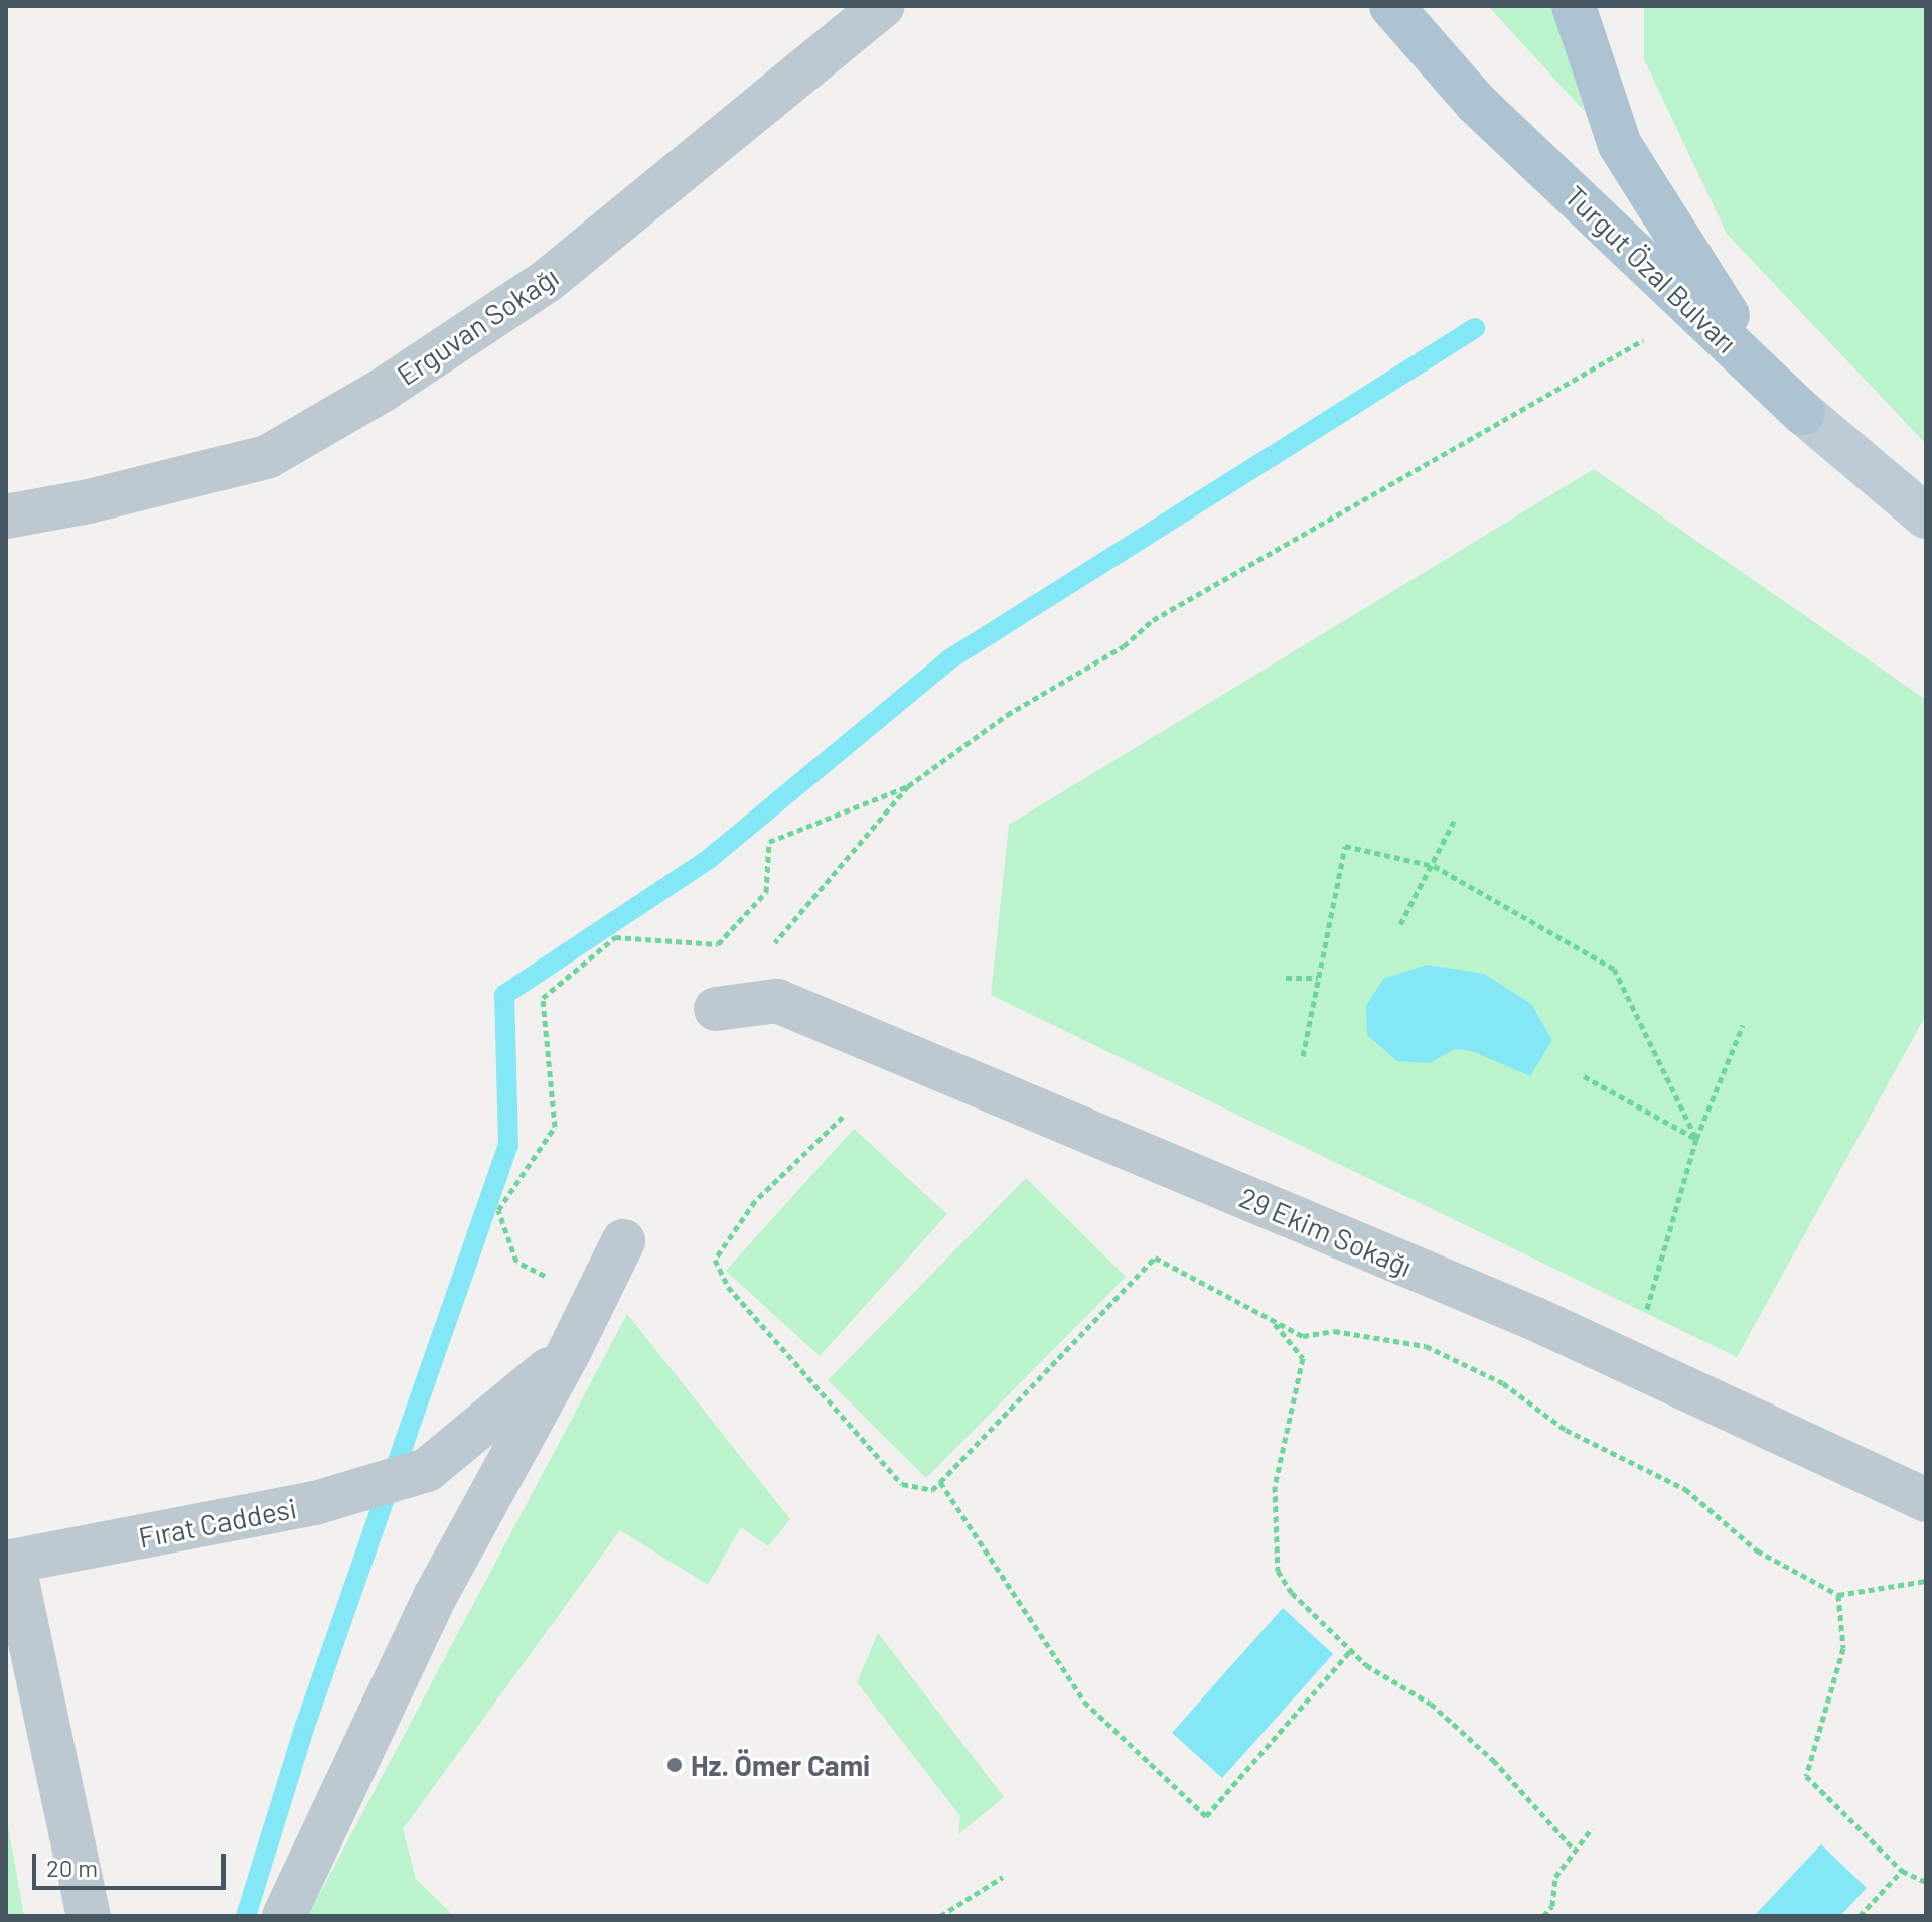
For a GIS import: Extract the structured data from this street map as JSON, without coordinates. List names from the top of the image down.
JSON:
{
  "streets": {
    "main road": ["Turgut Özal Bulvarı"],
    "street": ["Erguvan Sokağı", "29 Ekim Sokağı", "Fırat Caddesi"]
  },
  "places": ["Hz. Ömer Cami"],
  "scale_bar": "20 m"
}
